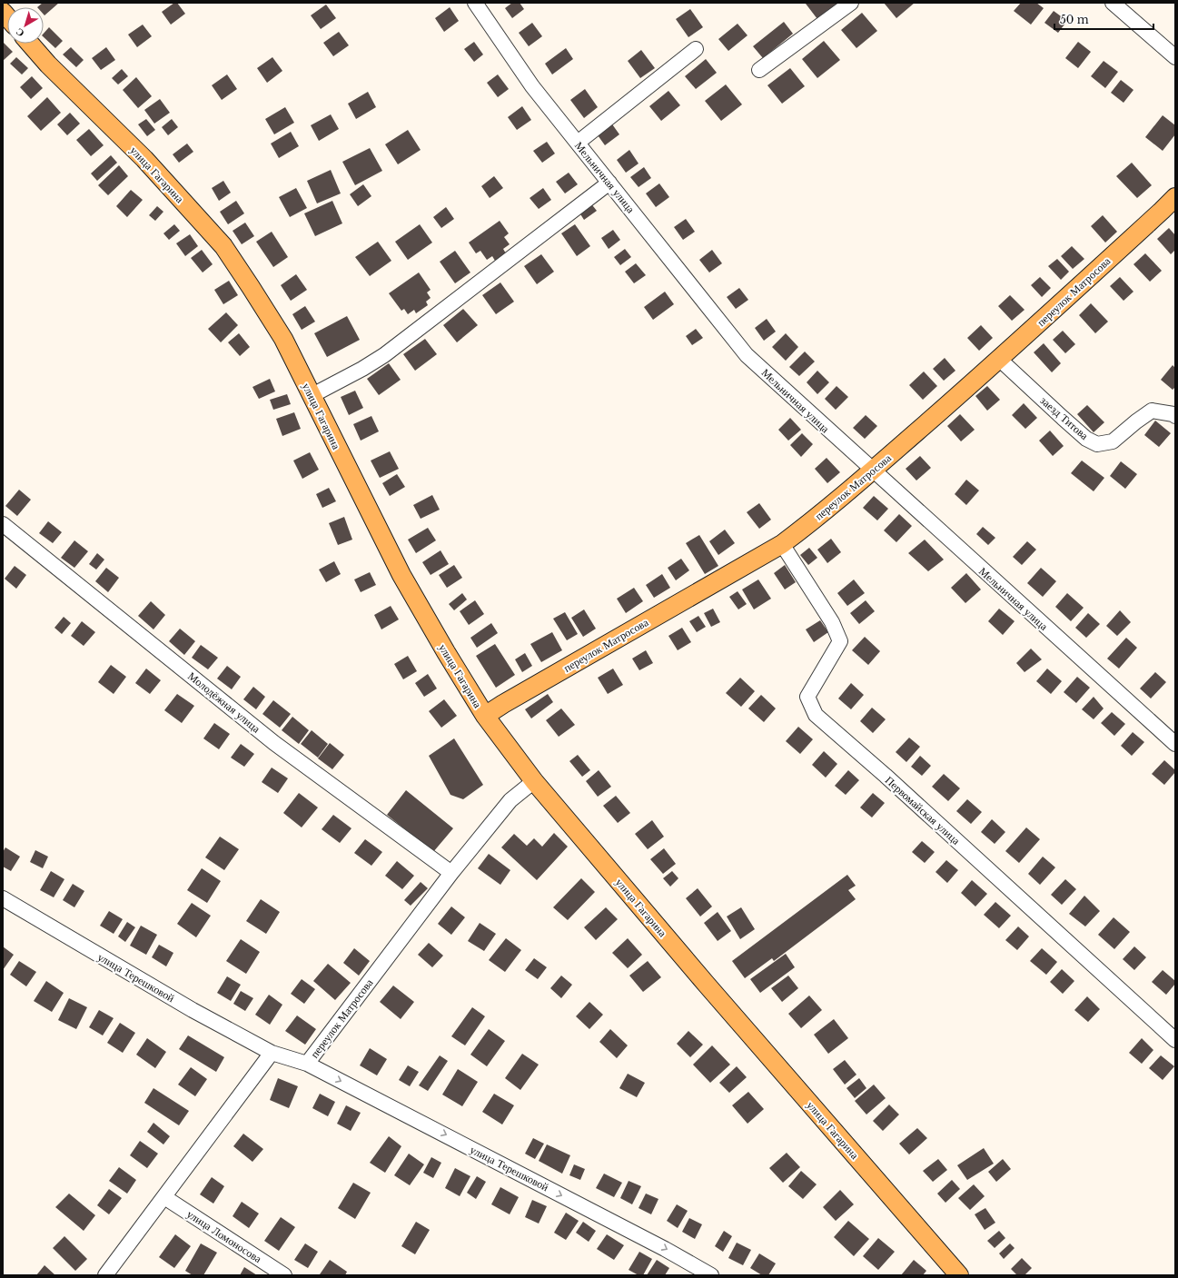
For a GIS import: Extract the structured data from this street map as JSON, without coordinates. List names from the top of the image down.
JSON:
{
  "streets": {
    "main road": ["улица Гагарина", "переулок Матросова"],
    "street": [
      "Мельничная улица",
      "заезд Титова",
      "Молодёжная улица",
      "Первомайская улица",
      "улица Терешковой",
      "улица Ломоносова"
    ]
  },
  "crossings": [
    ["улица Гагарина", "переулок Матросова"],
    ["Мельничная улица", "переулок Матросова"],
    ["переулок Матросова", "заезд Титова"],
    ["переулок Матросова", "Молодёжная улица"],
    ["переулок Матросова", "Первомайская улица"],
    ["переулок Матросова", "улица Терешковой"]
  ],
  "one_way": ["улица Терешковой"],
  "scale_bar": "50 m",
  "north": "bottom left"
}
